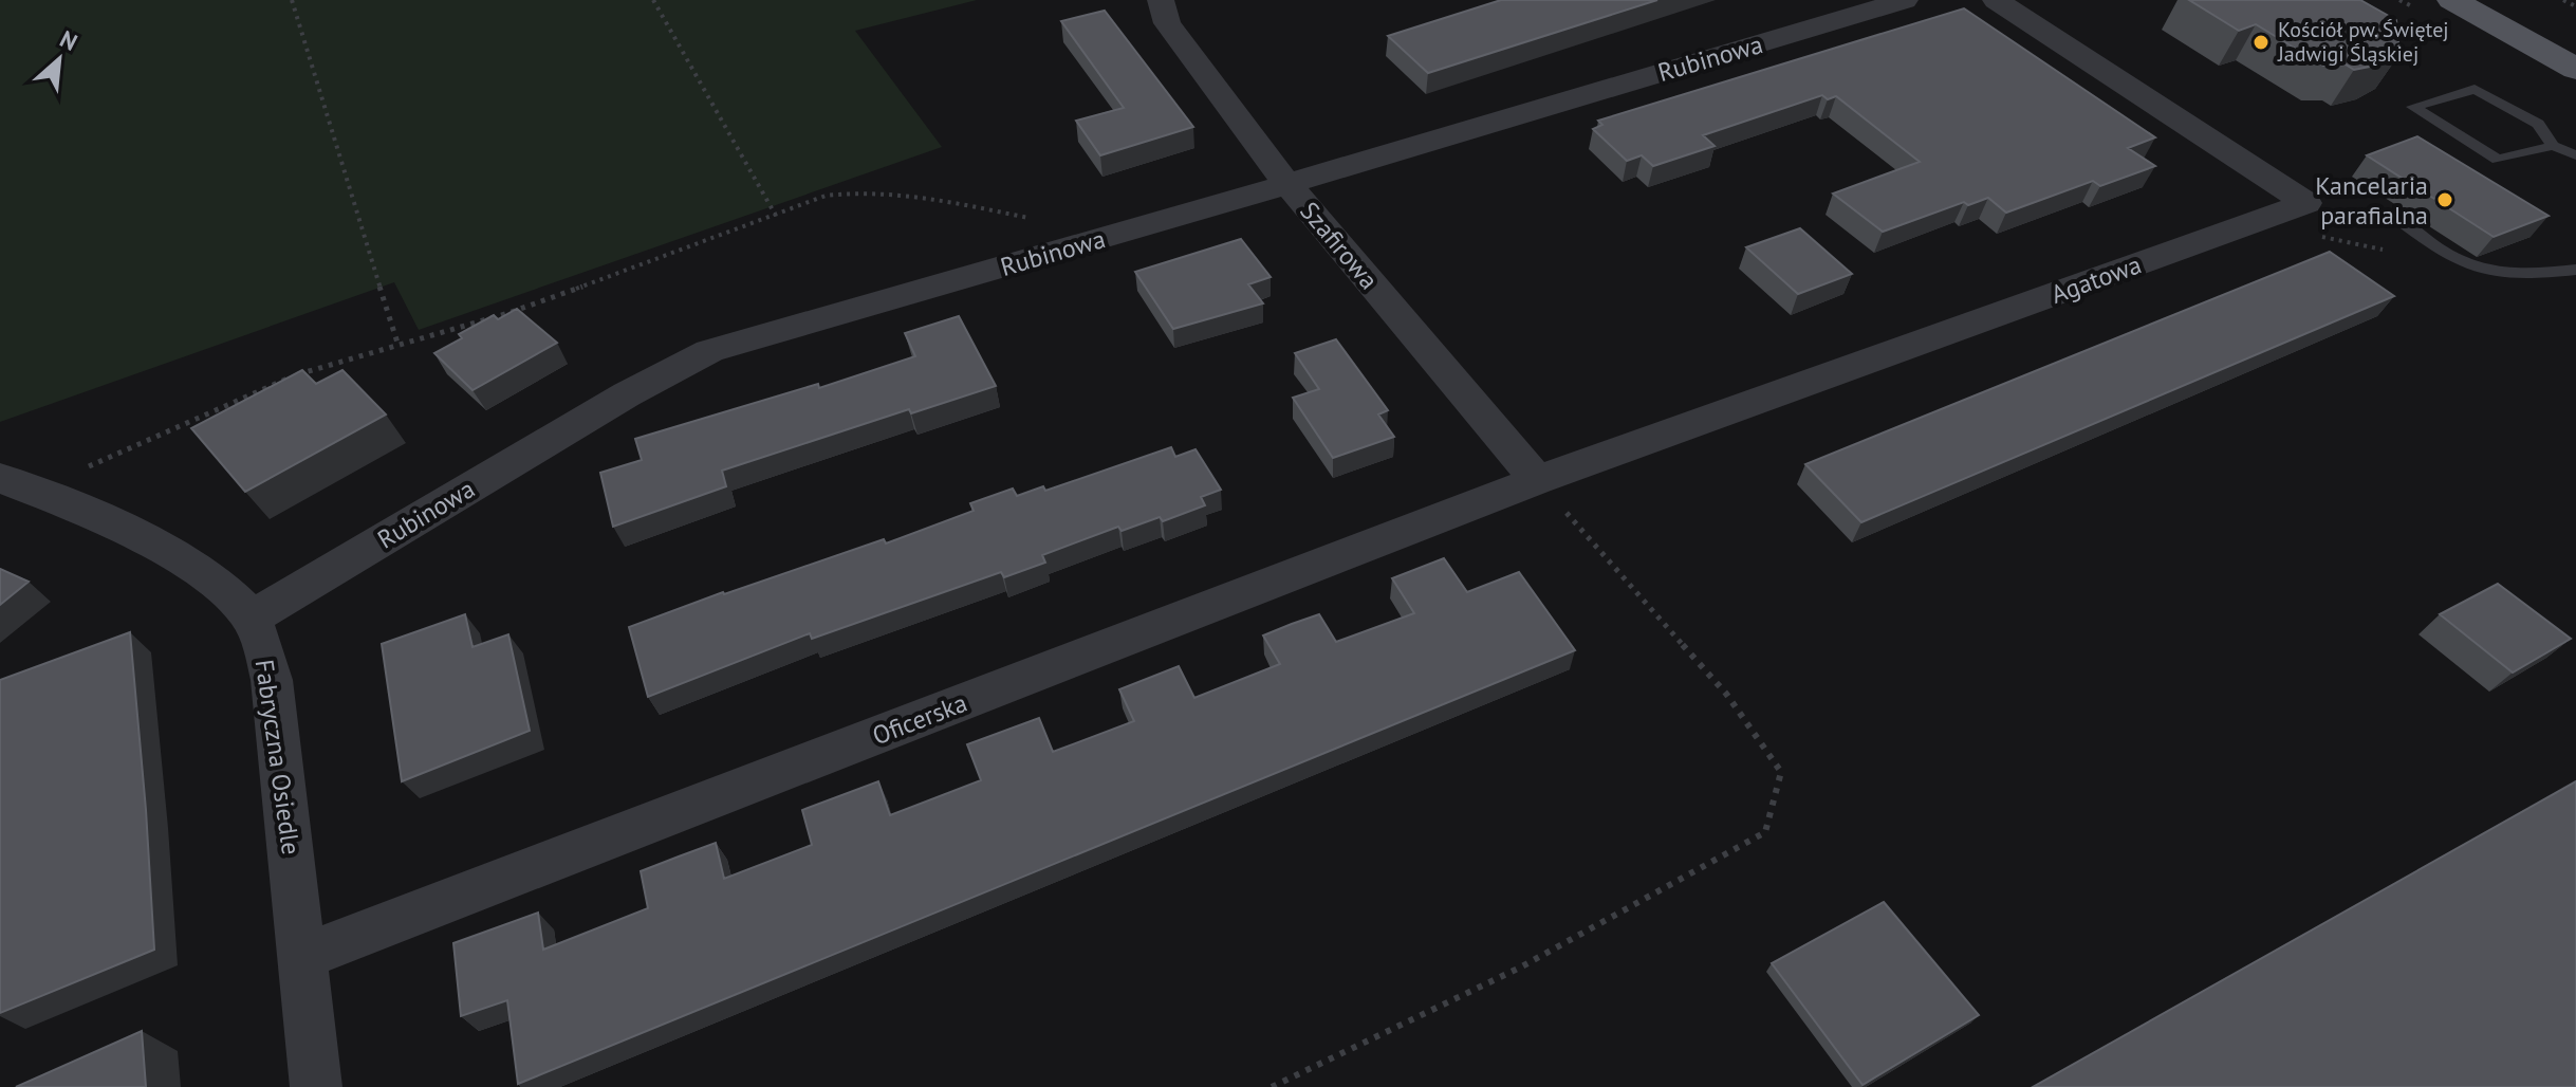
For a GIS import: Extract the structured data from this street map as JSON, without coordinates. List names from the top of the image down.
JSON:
{
  "streets": {
    "street": [
      "Rubinowa",
      "Szafirowa",
      "Agatowa",
      "Oficerska",
      "Fabryczna Osiedle"
    ]
  },
  "crossings": [
    ["Rubinowa", "Szafirowa"],
    ["Rubinowa", "Fabryczna Osiedle"],
    ["Szafirowa", "Agatowa"],
    ["Szafirowa", "Oficerska"],
    ["Agatowa", "Oficerska"],
    ["Oficerska", "Fabryczna Osiedle"]
  ],
  "places": ["Kościół pw. Świętej Jadwigi Śląskiej", "Kancelaria parafialna"],
  "north": "top right"
}
